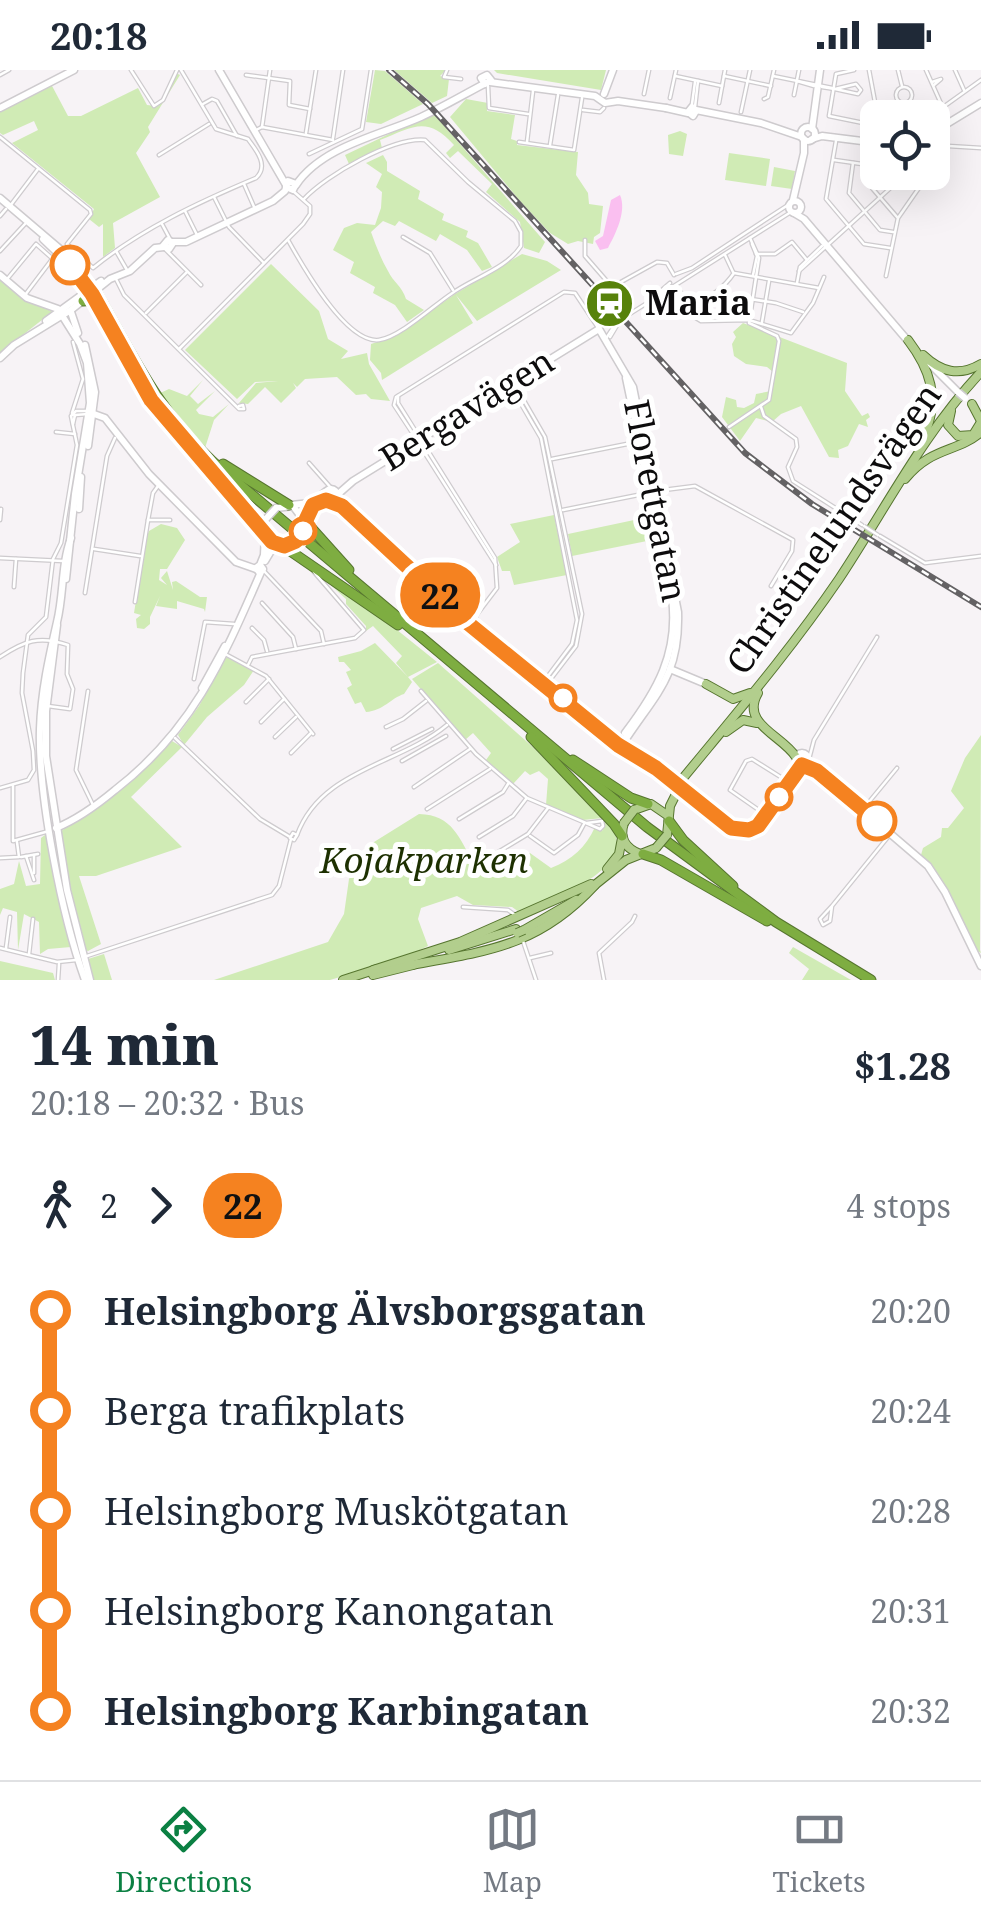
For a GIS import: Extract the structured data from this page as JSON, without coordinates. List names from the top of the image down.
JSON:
{
  "streets": {
    "main road": ["Christinelundsvägen"],
    "street": ["Bergavägen", "Florettgatan"]
  },
  "crossings": [
    ["Bergavägen", "Florettgatan"]
  ],
  "parks": ["Kojakparken"],
  "places": {
    "station": ["Maria"]
  },
  "lines": ["bus line 22"],
  "page": {
    "status": "20:18",
    "on_map": "22",
    "heading": ["14 min", "20:18 – 20:32 · Bus", "$1.28"],
    "legs": ["2", "22", "4 stops"],
    "list": [
      {
        "name": "Helsingborg Älvsborgsgatan",
        "value": "20:20"
      },
      {
        "name": "Berga trafikplats",
        "value": "20:24"
      },
      {
        "name": "Helsingborg Muskötgatan",
        "value": "20:28"
      },
      {
        "name": "Helsingborg Kanongatan",
        "value": "20:31"
      },
      {
        "name": "Helsingborg Karbingatan",
        "value": "20:32"
      }
    ],
    "tabs": ["Directions", "Map", "Tickets"]
  }
}
